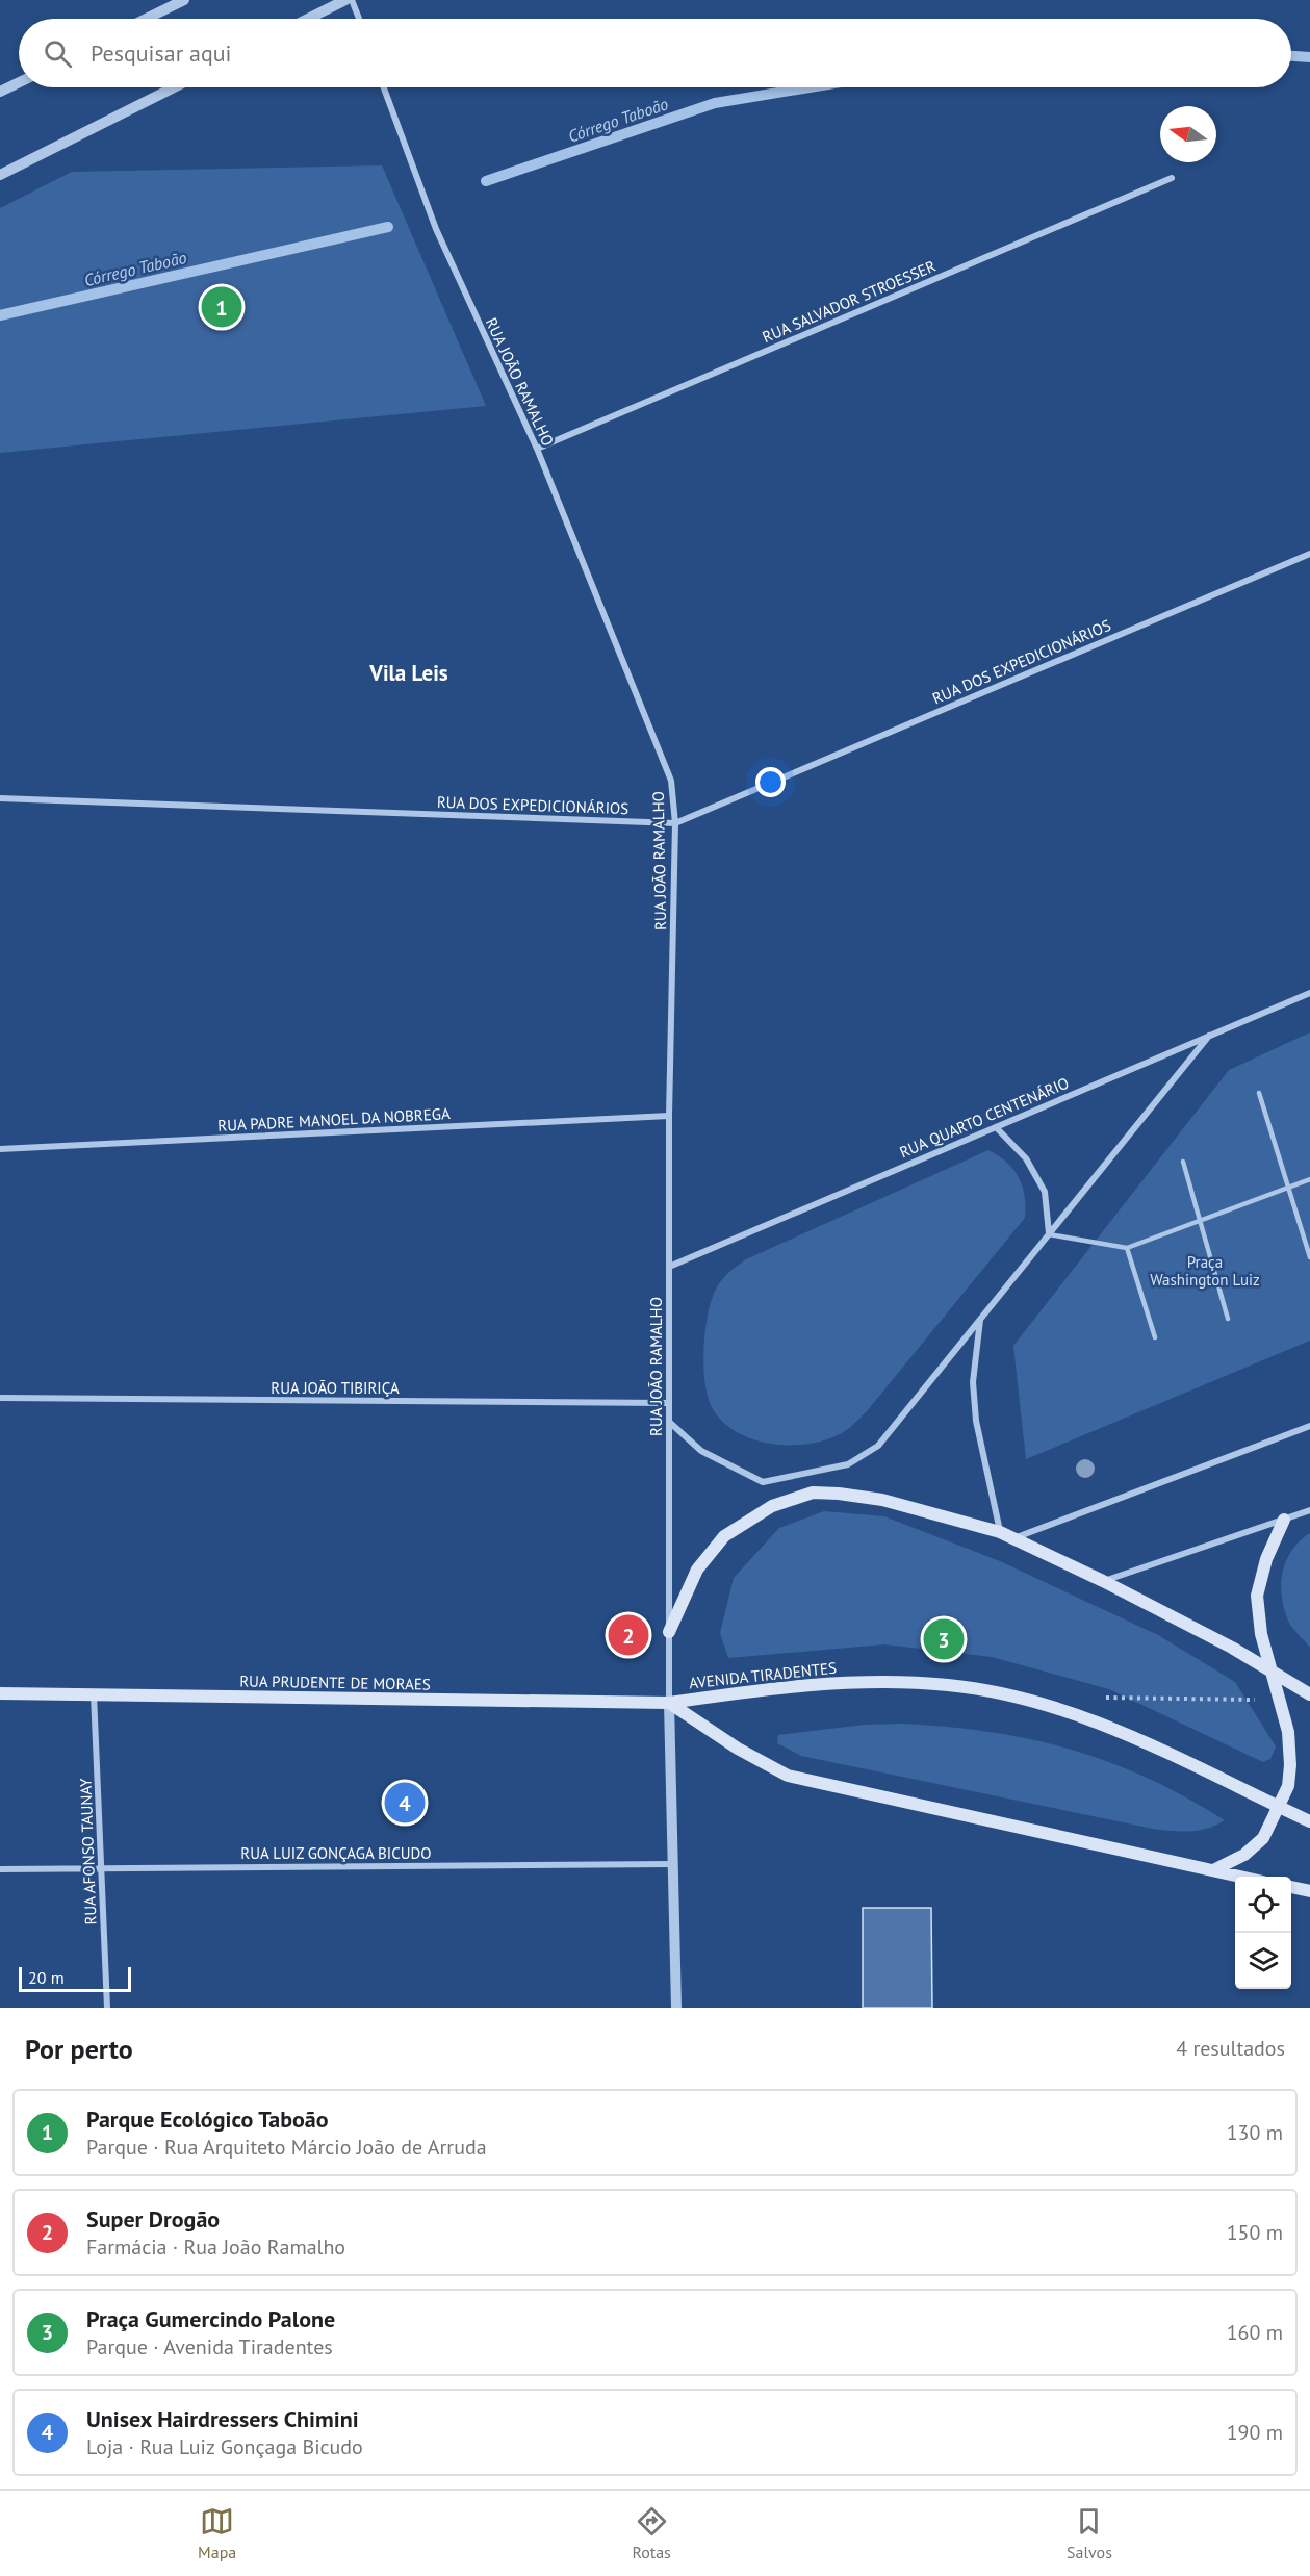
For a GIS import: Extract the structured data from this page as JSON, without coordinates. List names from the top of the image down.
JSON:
{
  "streets": {
    "main road": ["AVENIDA TIRADENTES", "RUA PRUDENTE DE MORAES"],
    "street": [
      "RUA SALVADOR STROESSER",
      "RUA JOÃO RAMALHO",
      "RUA DOS EXPEDICIONÁRIOS",
      "RUA QUARTO CENTENÁRIO",
      "RUA PADRE MANOEL DA NOBREGA",
      "RUA JOÃO TIBIRIÇA",
      "RUA AFONSO TAUNAY",
      "RUA LUIZ GONÇAGA BICUDO"
    ]
  },
  "crossings": [
    ["RUA SALVADOR STROESSER", "RUA JOÃO RAMALHO"],
    ["RUA JOÃO RAMALHO", "RUA DOS EXPEDICIONÁRIOS"],
    ["RUA JOÃO RAMALHO", "RUA QUARTO CENTENÁRIO"],
    ["RUA JOÃO RAMALHO", "RUA PADRE MANOEL DA NOBREGA"],
    ["RUA JOÃO RAMALHO", "RUA JOÃO TIBIRIÇA"],
    ["RUA JOÃO RAMALHO", "AVENIDA TIRADENTES"],
    ["RUA JOÃO RAMALHO", "RUA PRUDENTE DE MORAES"],
    ["AVENIDA TIRADENTES", "RUA PRUDENTE DE MORAES"],
    ["RUA PRUDENTE DE MORAES", "RUA AFONSO TAUNAY"],
    ["RUA AFONSO TAUNAY", "RUA LUIZ GONÇAGA BICUDO"]
  ],
  "districts": ["Vila Leis"],
  "water": ["Córrego Taboão"],
  "parks": ["Praça Washington Luiz"],
  "scale_bar": "20 m",
  "north": "left",
  "page": {
    "search": "Pesquisar aqui",
    "pins": [
      "1",
      "2",
      "3",
      "4"
    ],
    "scale": "20 m",
    "heading": ["Por perto", "4 resultados"],
    "list": [
      {
        "mark": "1",
        "name": "Parque Ecológico Taboão",
        "note": "Parque · Rua Arquiteto Márcio João de Arruda",
        "value": "130 m"
      },
      {
        "mark": "2",
        "name": "Super Drogão",
        "note": "Farmácia · Rua João Ramalho",
        "value": "150 m"
      },
      {
        "mark": "3",
        "name": "Praça Gumercindo Palone",
        "note": "Parque · Avenida Tiradentes",
        "value": "160 m"
      },
      {
        "mark": "4",
        "name": "Unisex Hairdressers Chimini",
        "note": "Loja · Rua Luiz Gonçaga Bicudo",
        "value": "190 m"
      }
    ],
    "nav": ["Mapa", "Rotas", "Salvos"]
  }
}
